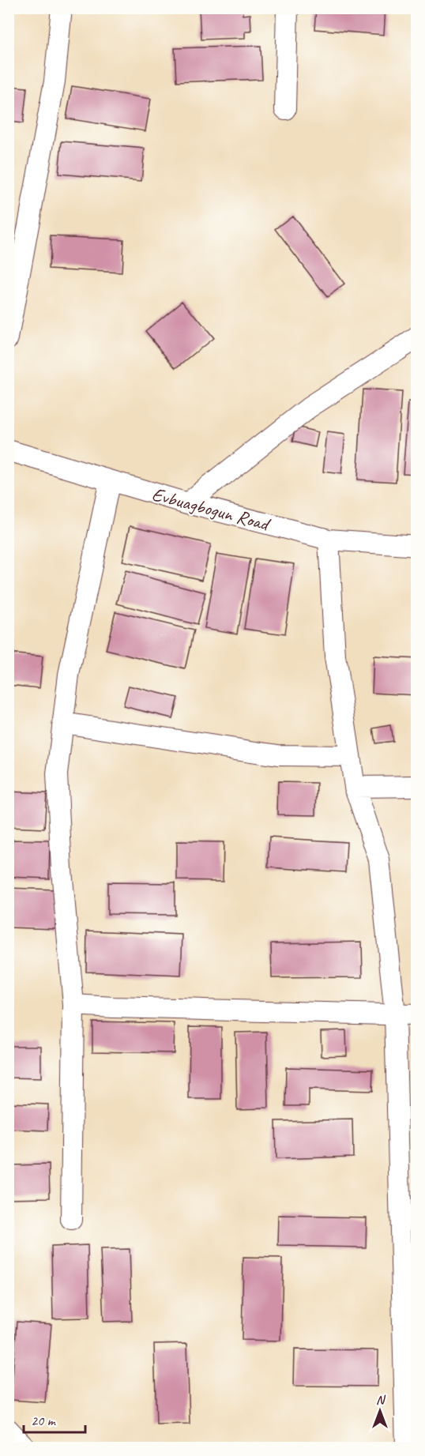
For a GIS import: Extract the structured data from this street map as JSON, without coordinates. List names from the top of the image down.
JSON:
{
  "streets": {
    "street": ["Evbuagbogun Road"]
  },
  "scale_bar": "20 m",
  "north": "top"
}
